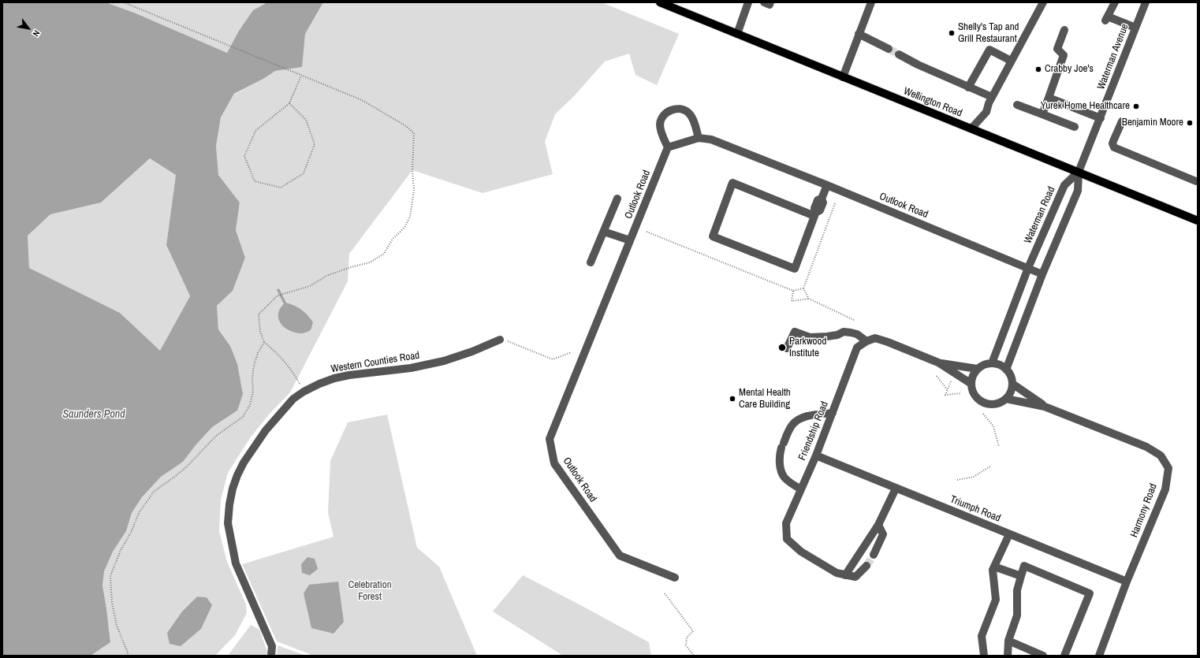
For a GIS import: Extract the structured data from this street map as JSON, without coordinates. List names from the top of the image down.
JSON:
{
  "streets": {
    "main road": ["Wellington Road"],
    "street": [
      "Waterman Avenue",
      "Outlook Road",
      "Waterman Road",
      "Western Counties Road",
      "Friendship Road",
      "Triumph Road",
      "Harmony Road"
    ]
  },
  "crossings": [
    ["Waterman Avenue", "Wellington Road"],
    ["Waterman Avenue", "Waterman Road"],
    ["Wellington Road", "Waterman Road"],
    ["Outlook Road", "Waterman Road"],
    ["Waterman Road", "Harmony Road"],
    ["Friendship Road", "Triumph Road"],
    ["Triumph Road", "Harmony Road"]
  ],
  "water": ["Saunders Pond"],
  "parks": ["Celebration Forest"],
  "places": [
    "Shelly's Tap and Grill Restaurant",
    "Crabby Joe's",
    "Yurek Home Healthcare",
    "Benjamin Moore",
    "Parkwood Institute",
    "Mental Health Care Building"
  ],
  "north": "bottom right"
}
